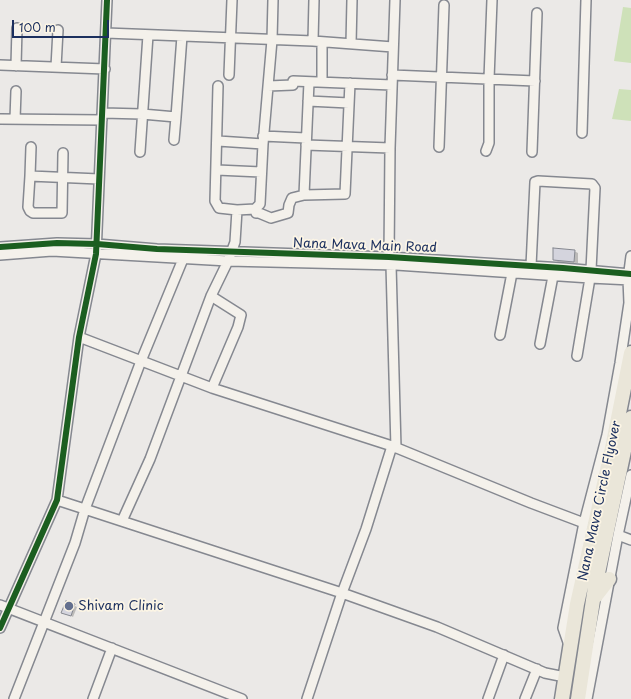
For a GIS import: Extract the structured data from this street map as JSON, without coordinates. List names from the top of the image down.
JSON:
{
  "streets": {
    "highway": ["Nana Mava Circle Flyover"],
    "street": ["Nana Mava Main Road"]
  },
  "places": ["Shivam Clinic"],
  "scale_bar": "100 m"
}
